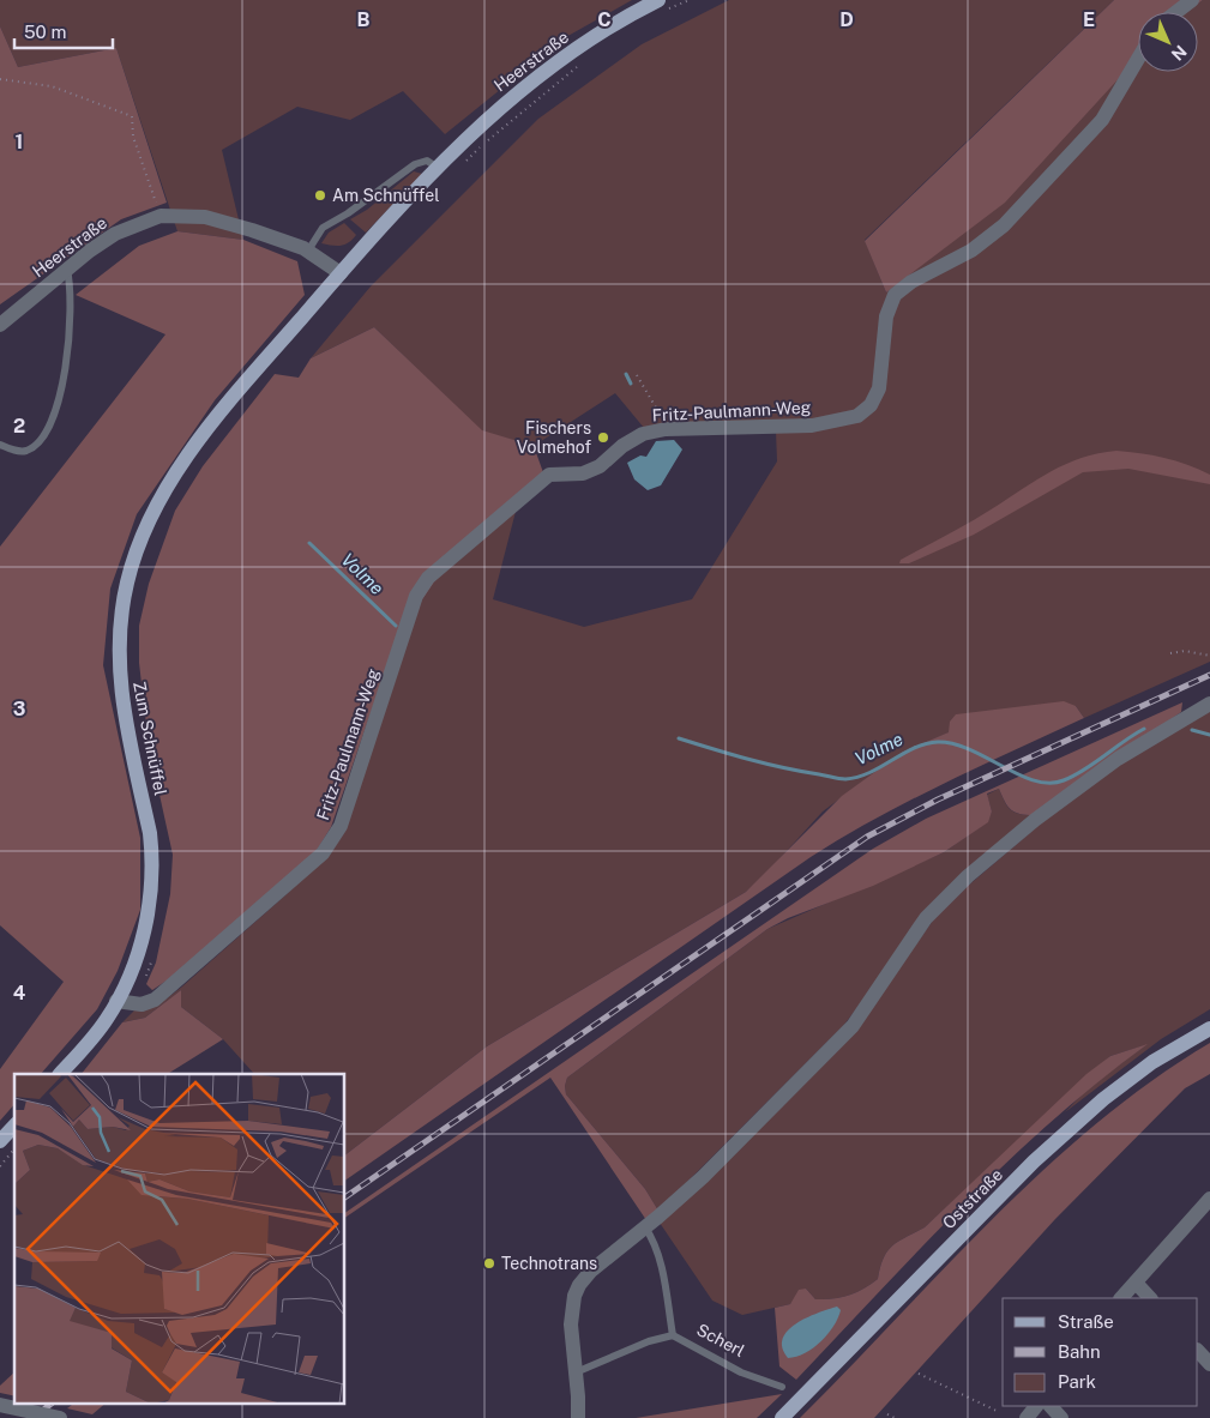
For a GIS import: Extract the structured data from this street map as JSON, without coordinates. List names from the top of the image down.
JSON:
{
  "streets": {
    "main road": ["Heerstraße", "Zum Schnüffel", "Oststraße"],
    "street": ["Fritz-Paulmann-Weg"],
    "lane": ["Scherl"]
  },
  "crossings": [
    ["Heerstraße", "Zum Schnüffel"],
    ["Fritz-Paulmann-Weg", "Zum Schnüffel"]
  ],
  "water": ["Volme"],
  "places": ["Am Schnüffel", "Fischers Volmehof", "Technotrans"],
  "legend": ["Straße", "Bahn", "Park"],
  "scale_bar": "50 m",
  "north": "bottom right",
  "grid": {
    "columns": [
      "B",
      "C",
      "D",
      "E"
    ],
    "rows": [
      "1",
      "2",
      "3",
      "4"
    ]
  }
}
